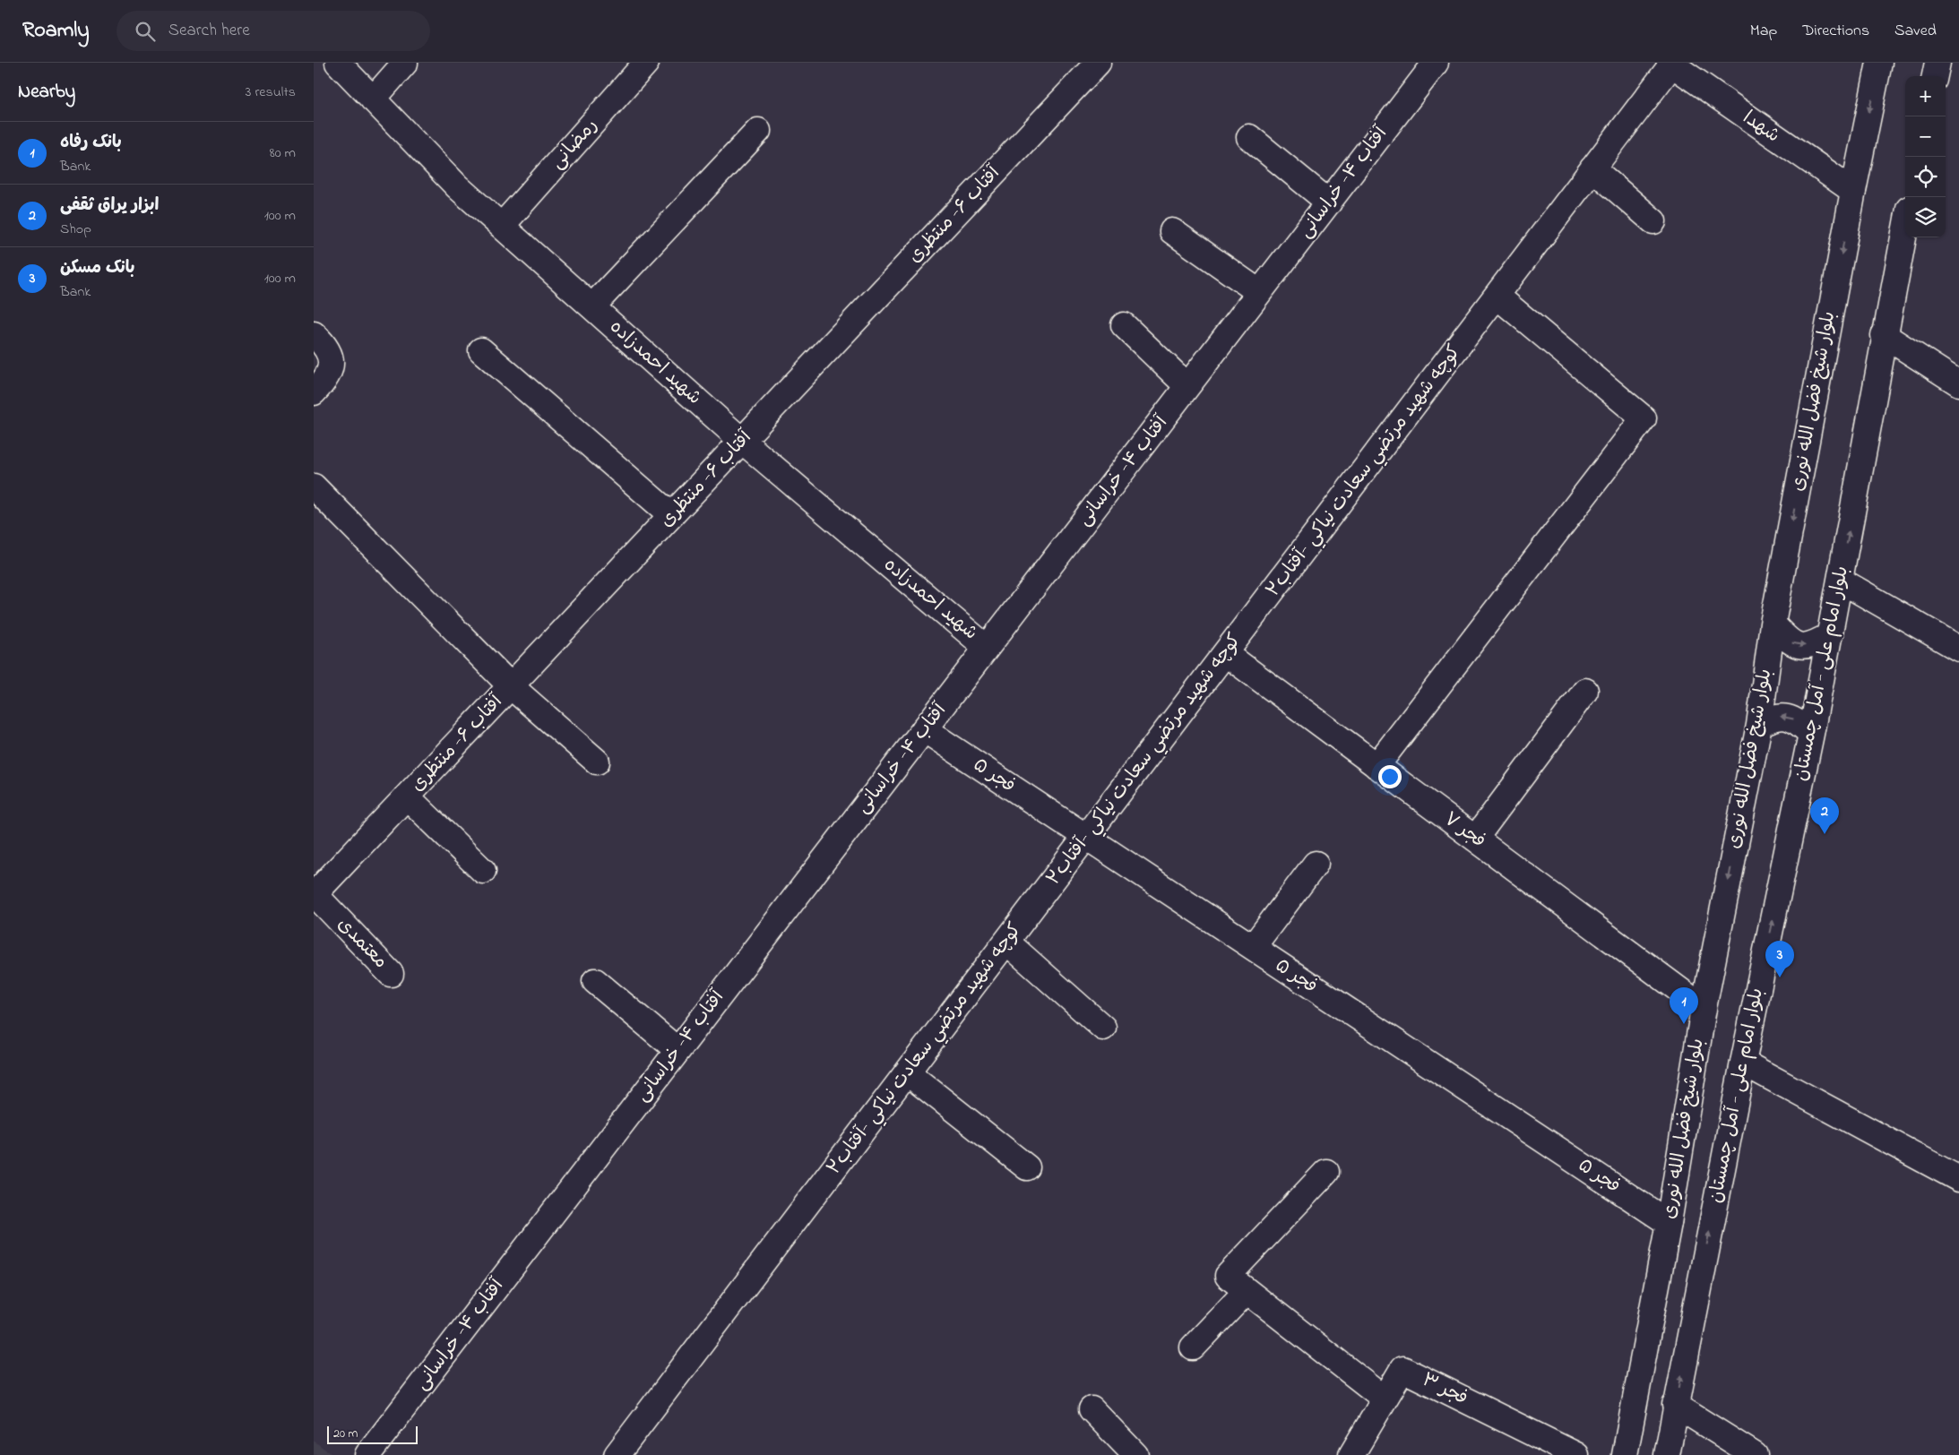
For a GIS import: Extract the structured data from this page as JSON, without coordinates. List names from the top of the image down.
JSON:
{
  "streets": {
    "street": [
      "شهدا",
      "رمضانی",
      "آفتاب ۴- خراسانی",
      "آفتاب ۶- منتظری",
      "شهید احمدزاده",
      "بلوار شیخ فضل الله نوری",
      "كوچه شهيد مرتضي سعادت نياكي -آفتاب۲",
      "بلوار امام علی - آمل چمستان",
      "فجر ۵",
      "فجر ۷",
      "معتمدی",
      "فجر ۳"
    ]
  },
  "crossings": [
    ["شهدا", "بلوار شیخ فضل الله نوری"],
    ["شهدا", "كوچه شهيد مرتضي سعادت نياكي -آفتاب۲"],
    ["رمضانی", "شهید احمدزاده"],
    ["آفتاب ۴- خراسانی", "شهید احمدزاده"],
    ["آفتاب ۴- خراسانی", "فجر ۵"],
    ["آفتاب ۶- منتظری", "شهید احمدزاده"],
    ["آفتاب ۶- منتظری", "معتمدی"],
    ["بلوار شیخ فضل الله نوری", "فجر ۵"],
    ["بلوار شیخ فضل الله نوری", "فجر ۷"],
    ["كوچه شهيد مرتضي سعادت نياكي -آفتاب۲", "فجر ۵"],
    ["كوچه شهيد مرتضي سعادت نياكي -آفتاب۲", "فجر ۷"]
  ],
  "one_way": ["بلوار شیخ فضل الله نوری", "بلوار امام علی - آمل چمستان"],
  "scale_bar": "20 m",
  "page": {
    "header": "Roamly",
    "search": "Search here",
    "nav": ["Map", "Directions", "Saved"],
    "heading": ["Nearby", "3 results"],
    "map_buttons": ["+", "−"],
    "list": [
      {
        "mark": "1",
        "name": "بانک رفاه",
        "note": "Bank",
        "value": "80 m"
      },
      {
        "mark": "2",
        "name": "ابزار یراق ثقفی",
        "note": "Shop",
        "value": "100 m"
      },
      {
        "mark": "3",
        "name": "بانک مسکن",
        "note": "Bank",
        "value": "100 m"
      }
    ],
    "pins": ["2", "3", "1"],
    "scale": "20 m"
  }
}
